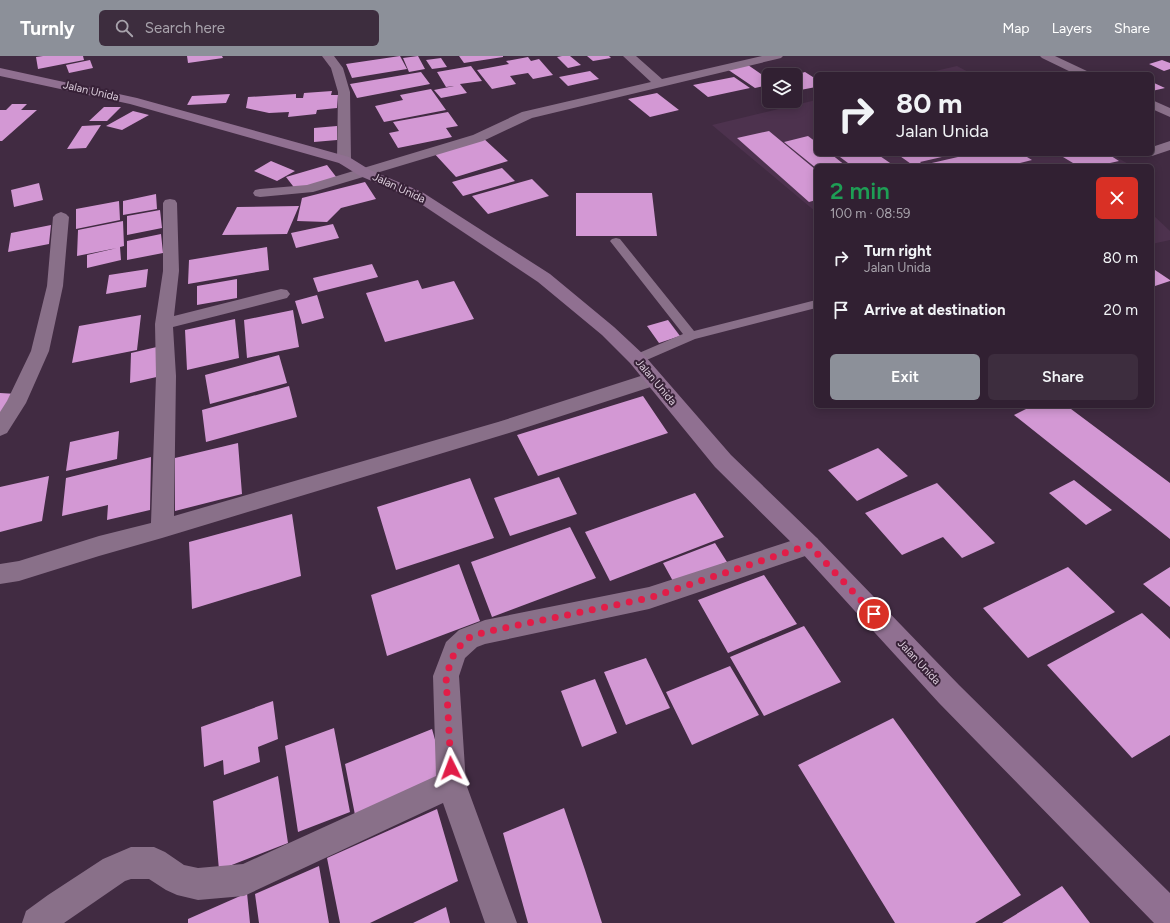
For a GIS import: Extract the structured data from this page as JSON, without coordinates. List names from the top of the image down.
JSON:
{
  "streets": {
    "street": ["Jalan Unida"]
  },
  "page": {
    "header": "Turnly",
    "search": "Search here",
    "nav": ["Map", "Layers", "Share"],
    "turn": ["80 m", "Jalan Unida"],
    "heading": ["2 min", "100 m · 08:59"],
    "list": [
      {
        "name": "Turn right",
        "note": "Jalan Unida",
        "value": "80 m"
      },
      {
        "name": "Arrive at destination",
        "value": "20 m"
      }
    ],
    "buttons": ["Exit", "Share"]
  }
}
